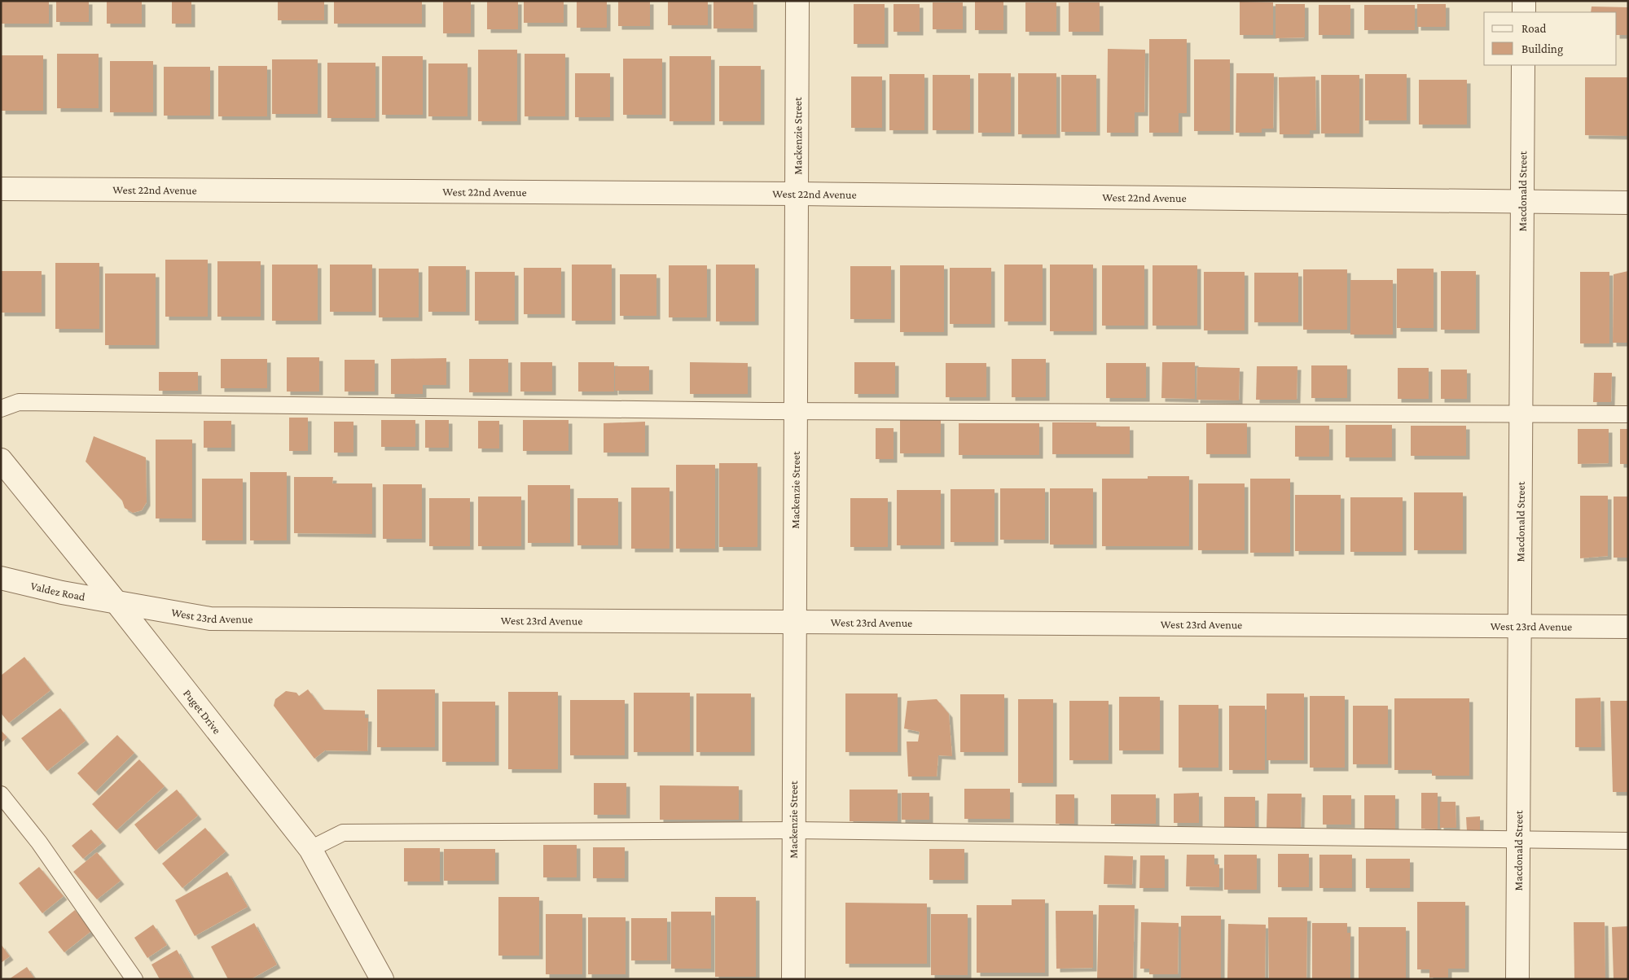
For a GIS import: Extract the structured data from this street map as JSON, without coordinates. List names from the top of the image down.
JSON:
{
  "streets": {
    "street": [
      "Mackenzie Street",
      "West 22nd Avenue",
      "Macdonald Street",
      "Valdez Road",
      "West 23rd Avenue",
      "Puget Drive"
    ]
  },
  "crossings": [
    ["Mackenzie Street", "West 22nd Avenue"],
    ["Mackenzie Street", "West 23rd Avenue"],
    ["West 22nd Avenue", "Macdonald Street"],
    ["Macdonald Street", "West 23rd Avenue"],
    ["Valdez Road", "West 23rd Avenue"],
    ["Valdez Road", "Puget Drive"],
    ["West 23rd Avenue", "Puget Drive"]
  ],
  "legend": ["Road", "Building"]
}
